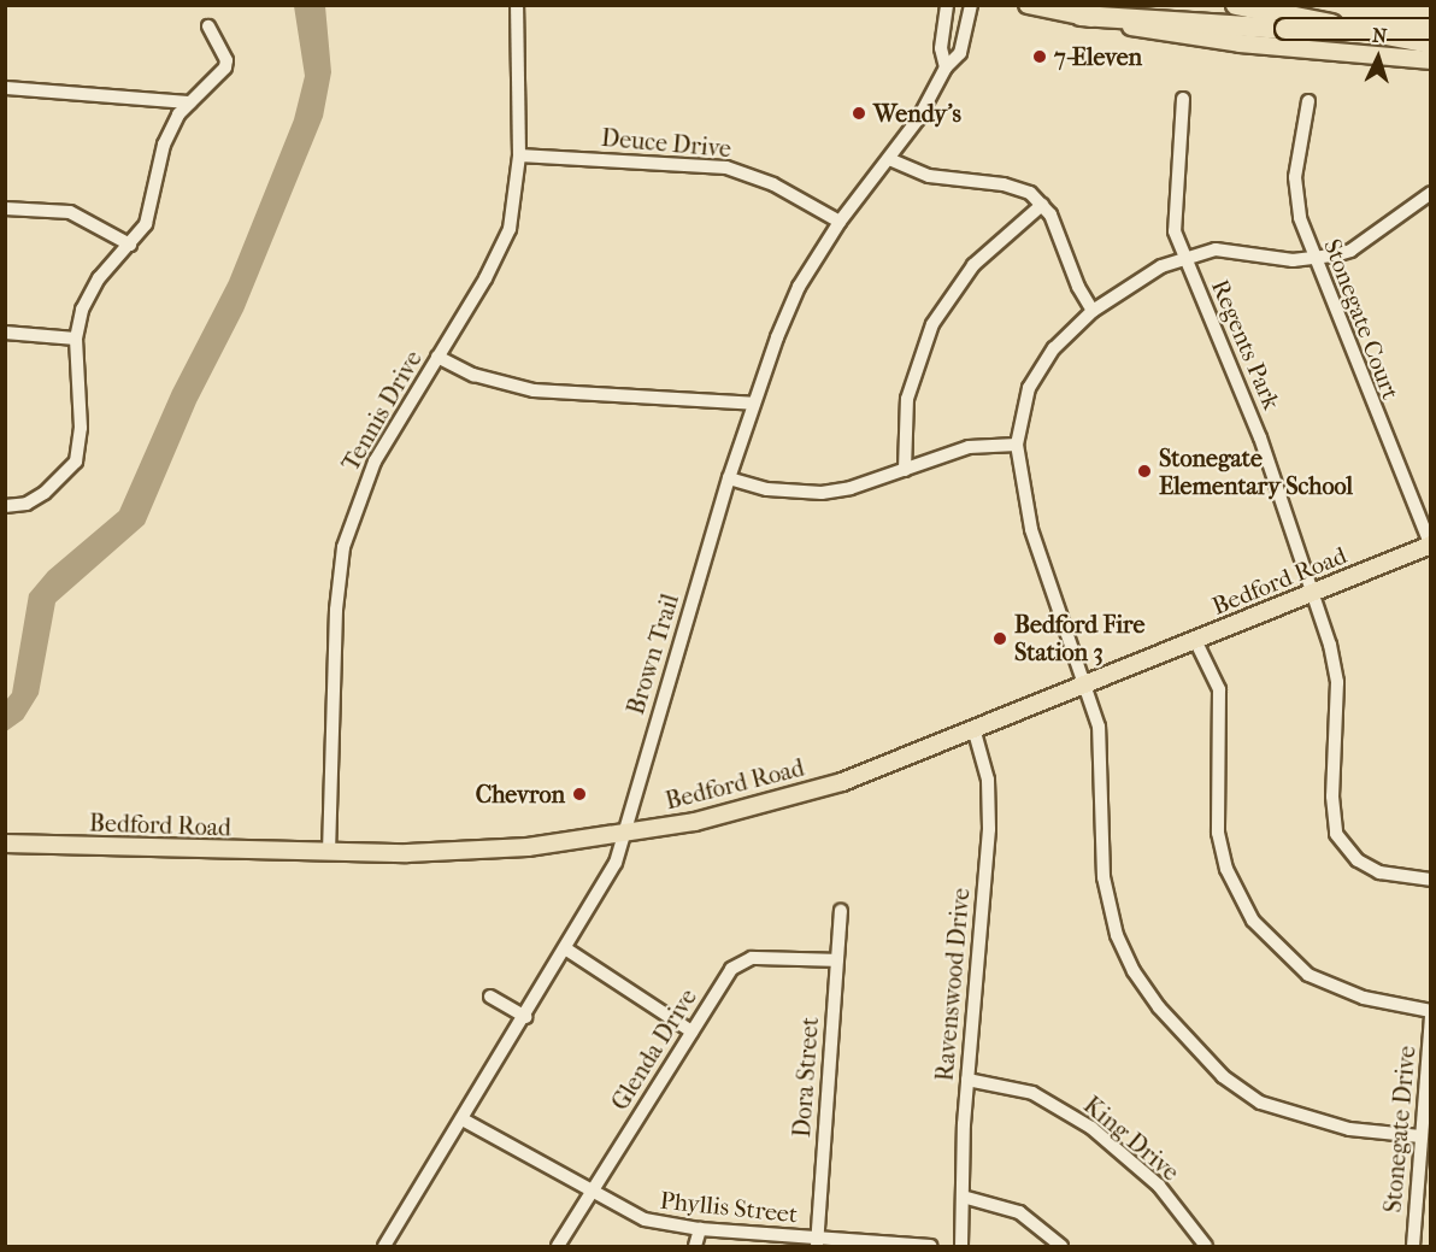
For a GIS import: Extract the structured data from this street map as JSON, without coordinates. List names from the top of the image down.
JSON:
{
  "streets": {
    "main road": ["Bedford Road"],
    "street": [
      "Deuce Drive",
      "Stonegate Court",
      "Regents Park",
      "Tennis Drive",
      "Brown Trail",
      "Ravenswood Drive",
      "Glenda Drive",
      "Dora Street",
      "Stonegate Drive",
      "King Drive",
      "Phyllis Street"
    ]
  },
  "crossings": [
    ["Deuce Drive", "Tennis Drive"],
    ["Deuce Drive", "Brown Trail"],
    ["Stonegate Court", "Bedford Road"],
    ["Regents Park", "Bedford Road"],
    ["Tennis Drive", "Bedford Road"],
    ["Bedford Road", "Brown Trail"],
    ["Bedford Road", "Ravenswood Drive"],
    ["Brown Trail", "Phyllis Street"],
    ["Ravenswood Drive", "King Drive"],
    ["Glenda Drive", "Dora Street"],
    ["Glenda Drive", "Phyllis Street"],
    ["Dora Street", "Phyllis Street"]
  ],
  "places": [
    "7-Eleven",
    "Wendy's",
    "Stonegate Elementary School",
    "Bedford Fire Station 3",
    "Chevron"
  ],
  "north": "top"
}
